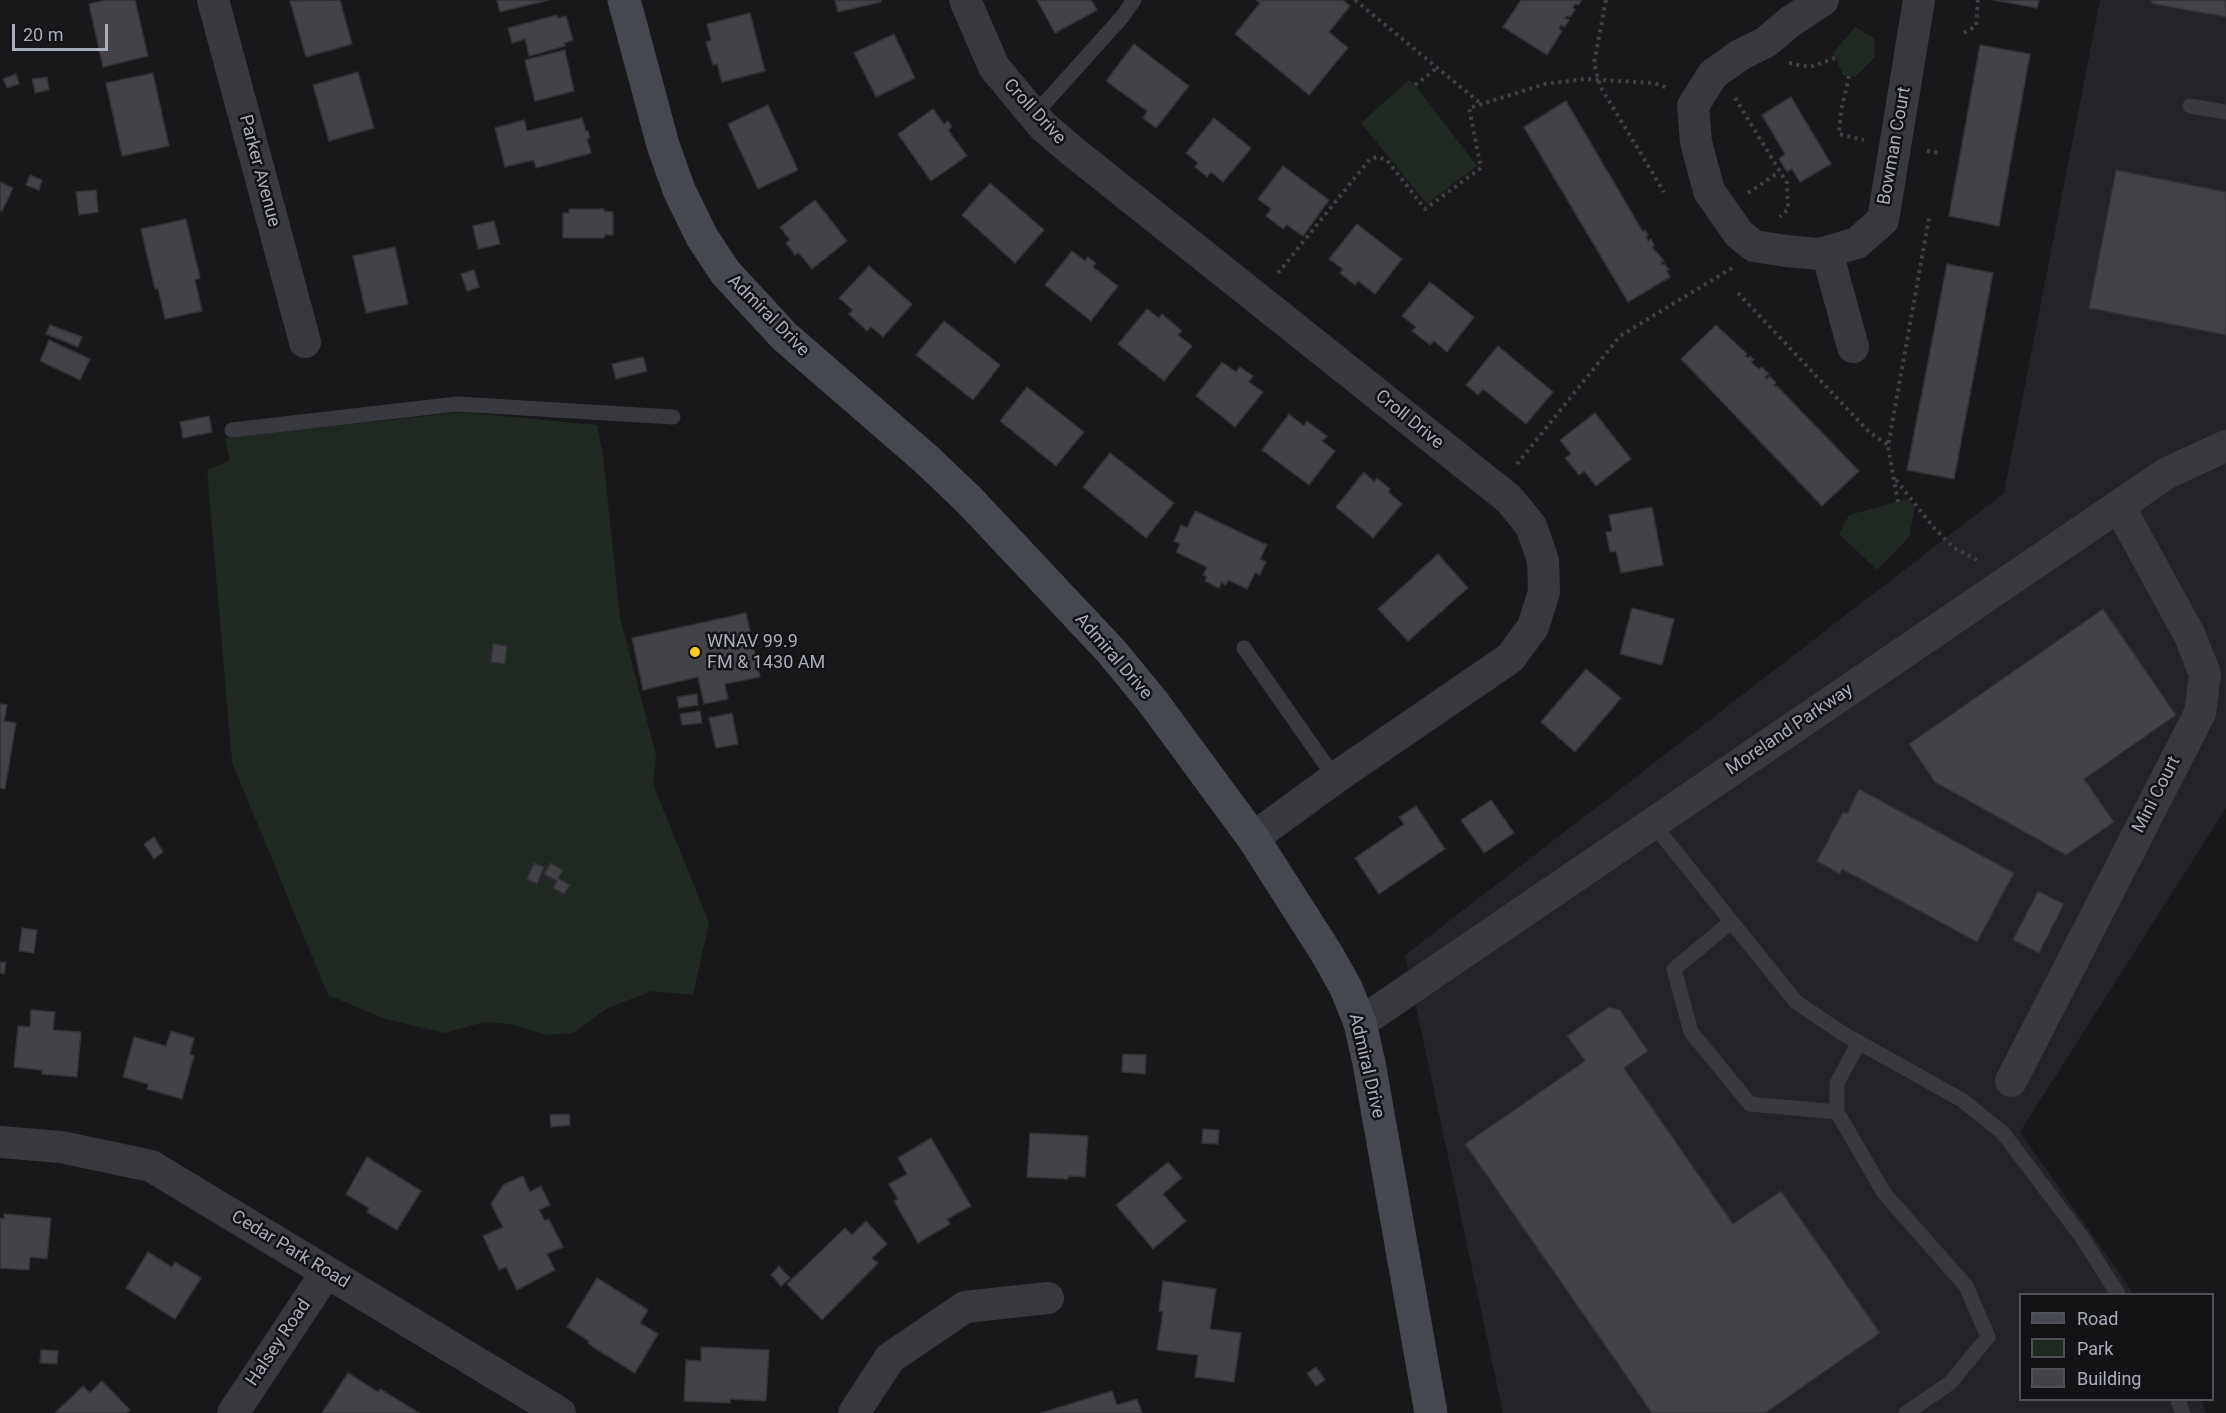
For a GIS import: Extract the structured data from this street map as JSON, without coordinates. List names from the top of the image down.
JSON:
{
  "streets": {
    "street": [
      "Croll Drive",
      "Bowman Court",
      "Parker Avenue",
      "Admiral Drive",
      "Moreland Parkway",
      "Mini Court",
      "Cedar Park Road",
      "Halsey Road"
    ]
  },
  "crossings": [
    ["Croll Drive", "Admiral Drive"],
    ["Admiral Drive", "Moreland Parkway"],
    ["Moreland Parkway", "Mini Court"],
    ["Cedar Park Road", "Halsey Road"]
  ],
  "places": ["WNAV 99.9 FM & 1430 AM"],
  "legend": ["Road", "Park", "Building"],
  "scale_bar": "20 m"
}
